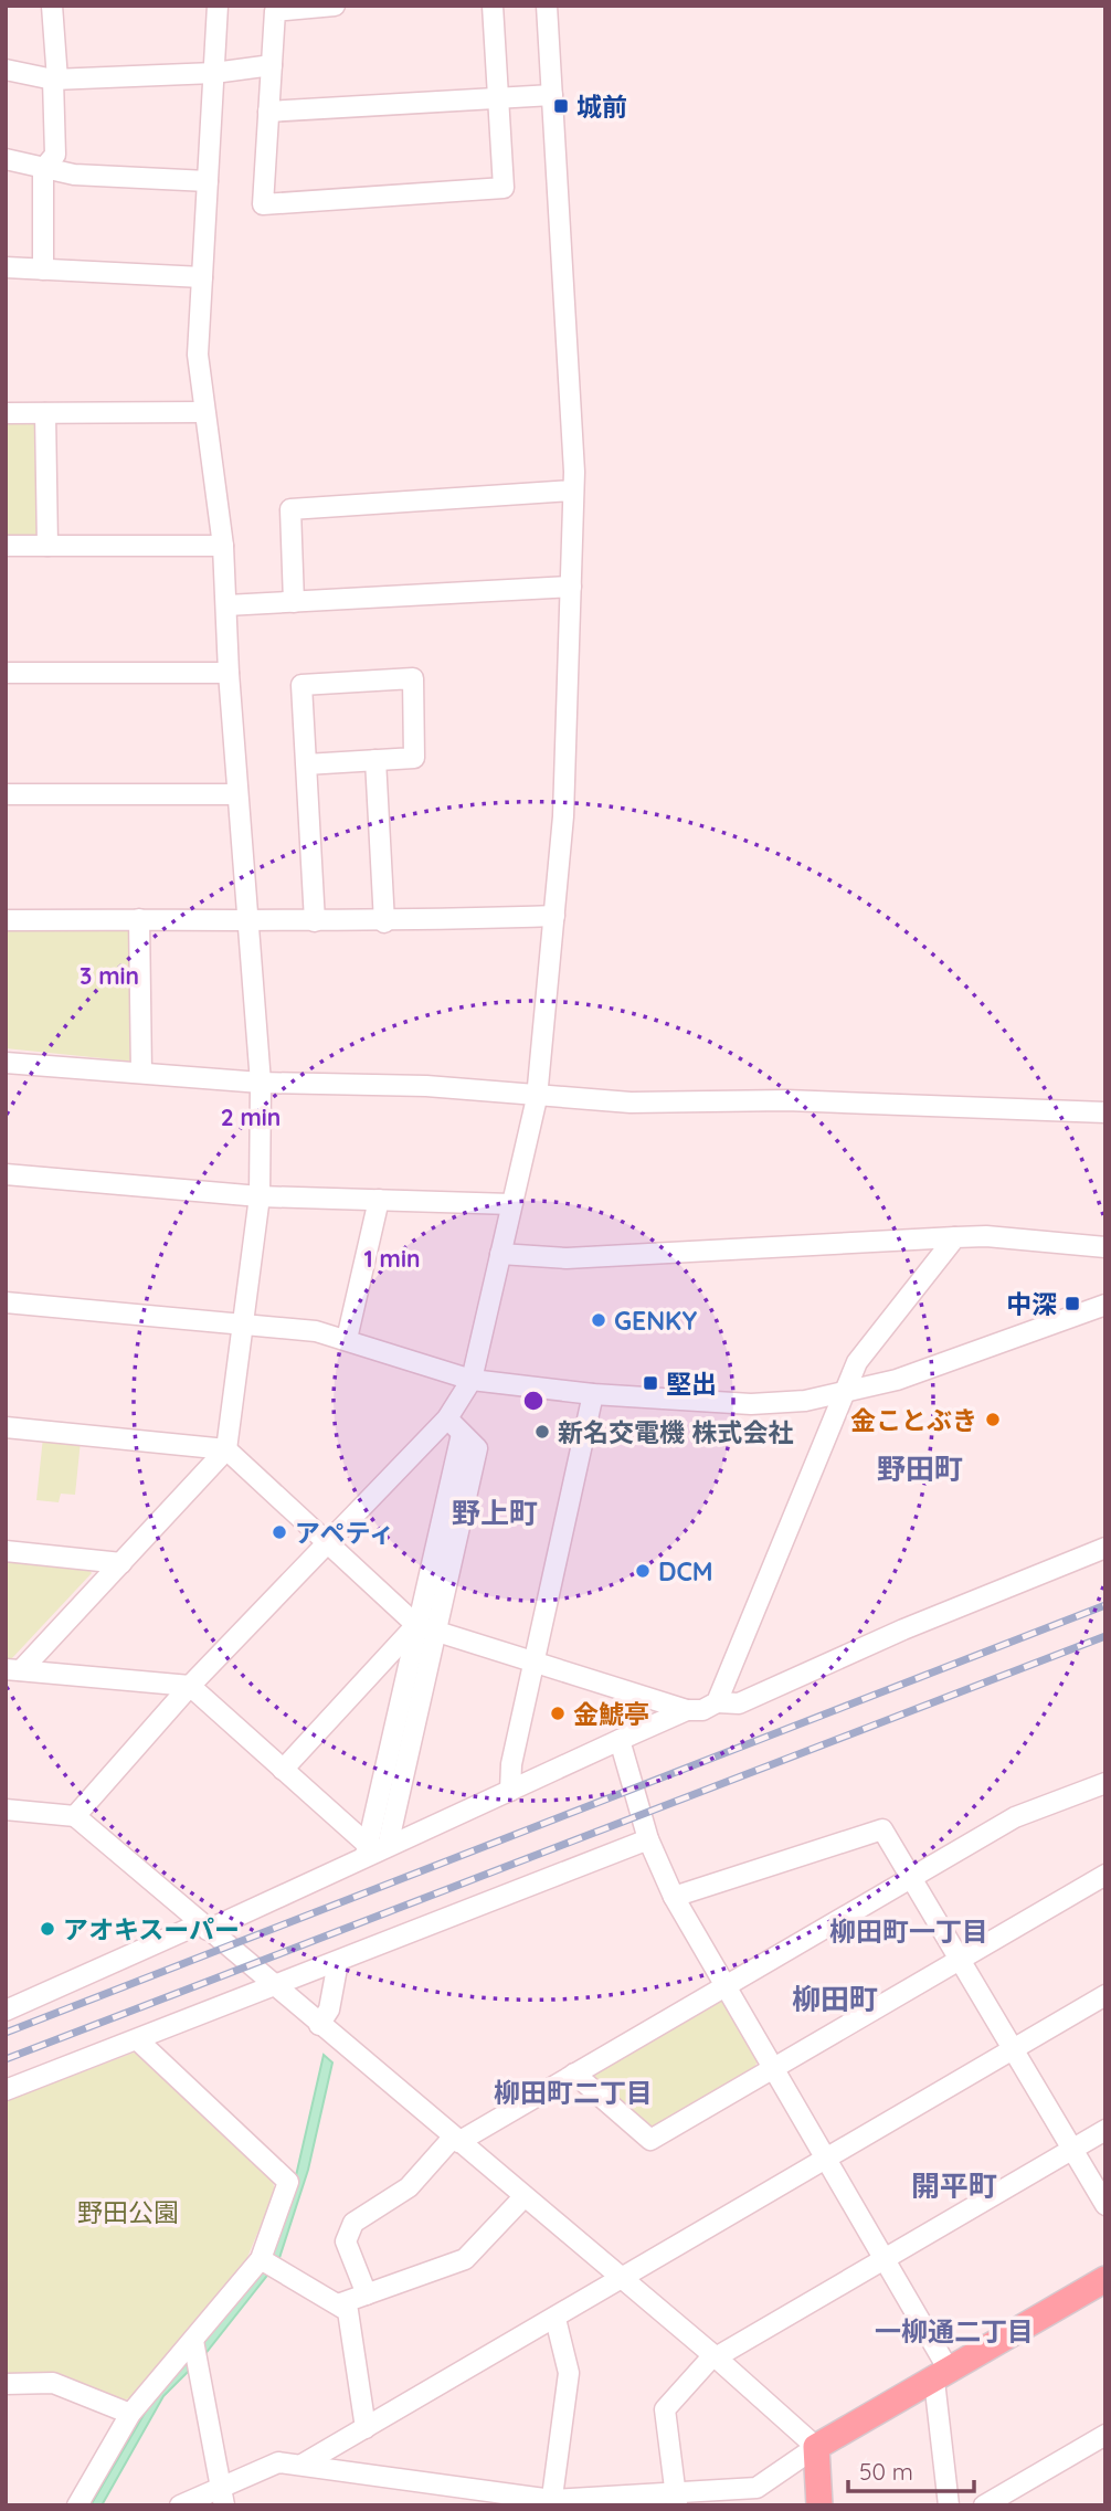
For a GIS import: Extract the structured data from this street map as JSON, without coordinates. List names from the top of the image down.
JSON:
{
  "districts": [
    "野田町",
    "野上町",
    "柳田町一丁目",
    "柳田町",
    "柳田町二丁目",
    "開平町",
    "一柳通二丁目"
  ],
  "parks": ["野田公園"],
  "places": {
    "transit": ["城前", "中深", "堅出"],
    "other": [
      "GENKY",
      "金ことぶき",
      "新名交電機 株式会社",
      "アペティ",
      "DCM",
      "金鯱亭",
      "アオキスーパー"
    ]
  },
  "scale_bar": "50 m",
  "rings": ["3 min", "2 min", "1 min"]
}
